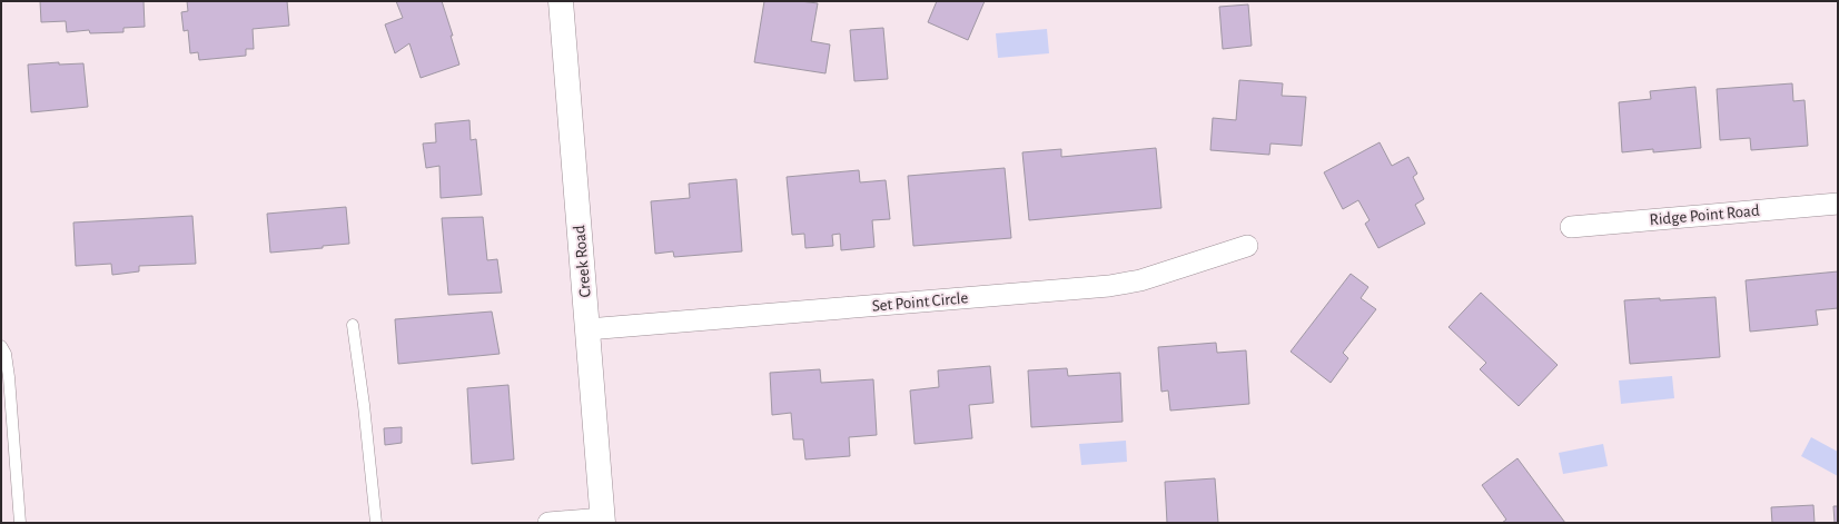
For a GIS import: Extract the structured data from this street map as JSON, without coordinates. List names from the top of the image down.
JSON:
{
  "streets": {
    "street": ["Ridge Point Road", "Creek Road", "Set Point Circle"]
  },
  "crossings": [
    ["Creek Road", "Set Point Circle"]
  ]
}
